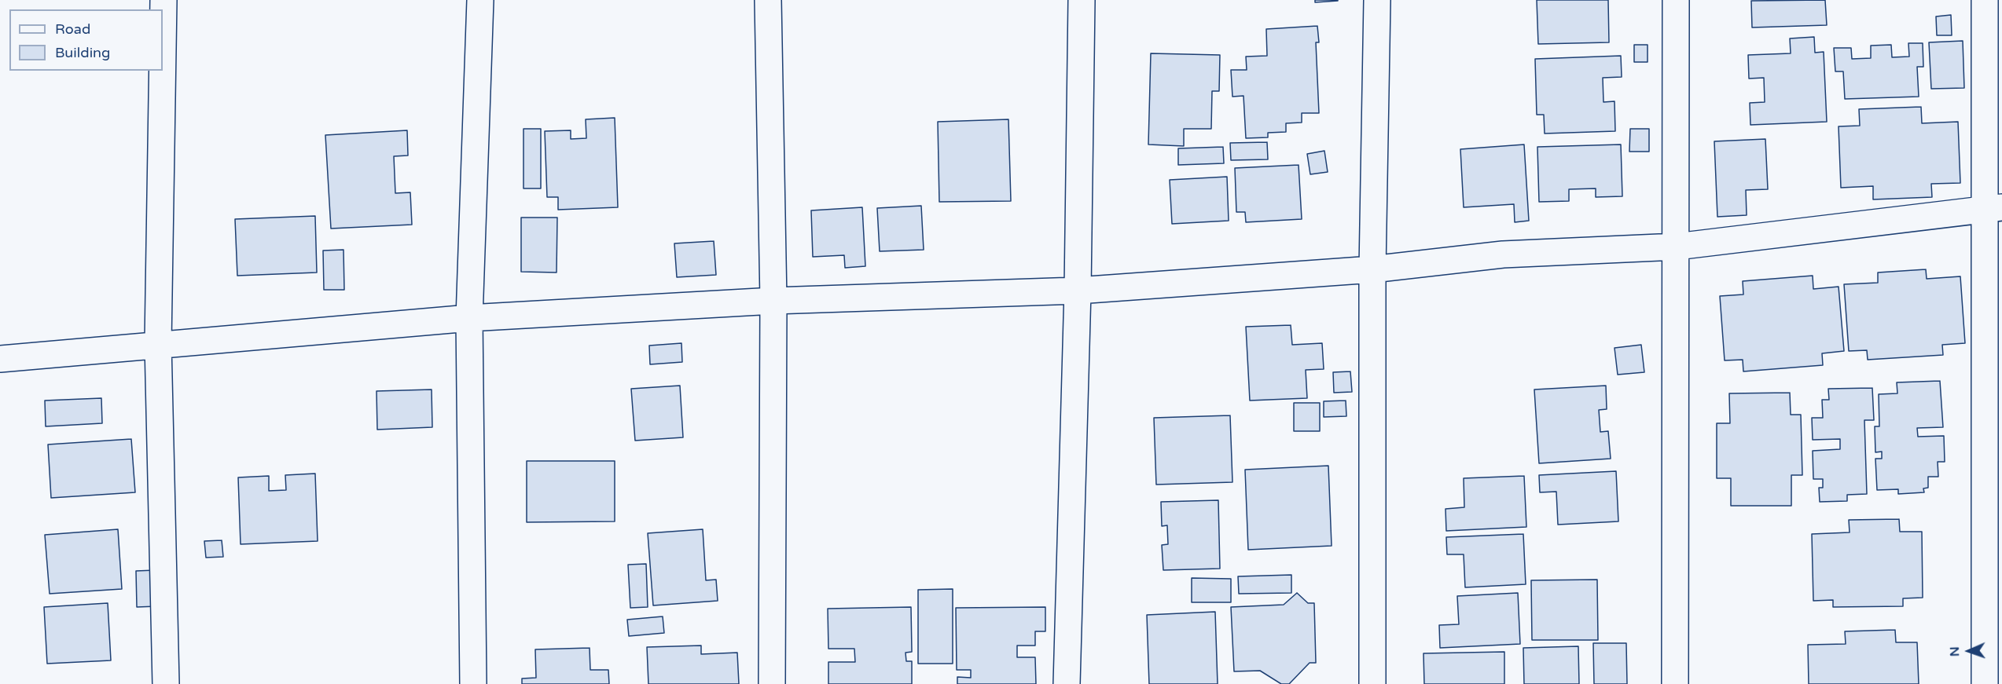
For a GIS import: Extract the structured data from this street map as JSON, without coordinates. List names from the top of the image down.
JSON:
{
  "legend": ["Road", "Building"],
  "north": "left"
}
